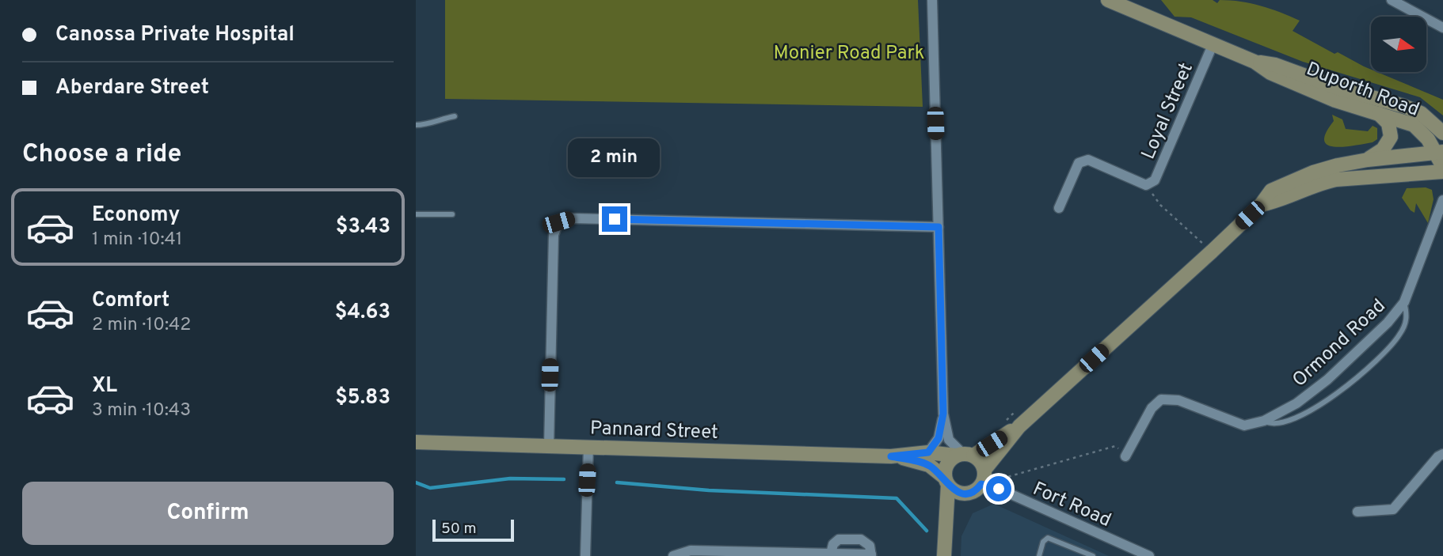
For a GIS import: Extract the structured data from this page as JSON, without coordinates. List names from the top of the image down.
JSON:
{
  "streets": {
    "main road": ["Duporth Road", "Pannard Street"],
    "street": ["Loyal Street", "Ormond Road", "Fort Road"]
  },
  "crossings": [
    ["Duporth Road", "Loyal Street"],
    ["Pannard Street", "Fort Road"]
  ],
  "parks": ["Monier Road Park"],
  "scale_bar": "50 m",
  "north": "right",
  "page": {
    "banner": ["Canossa Private Hospital", "Aberdare Street"],
    "heading": "Choose a ride",
    "bubble": "2 min",
    "list": [
      {
        "name": "Economy",
        "note": "1 min · 10:41",
        "value": "$3.43"
      },
      {
        "name": "Comfort",
        "note": "2 min · 10:42",
        "value": "$4.63"
      },
      {
        "name": "XL",
        "note": "3 min · 10:43",
        "value": "$5.83"
      }
    ],
    "buttons": "Confirm",
    "scale": "50 m"
  }
}
